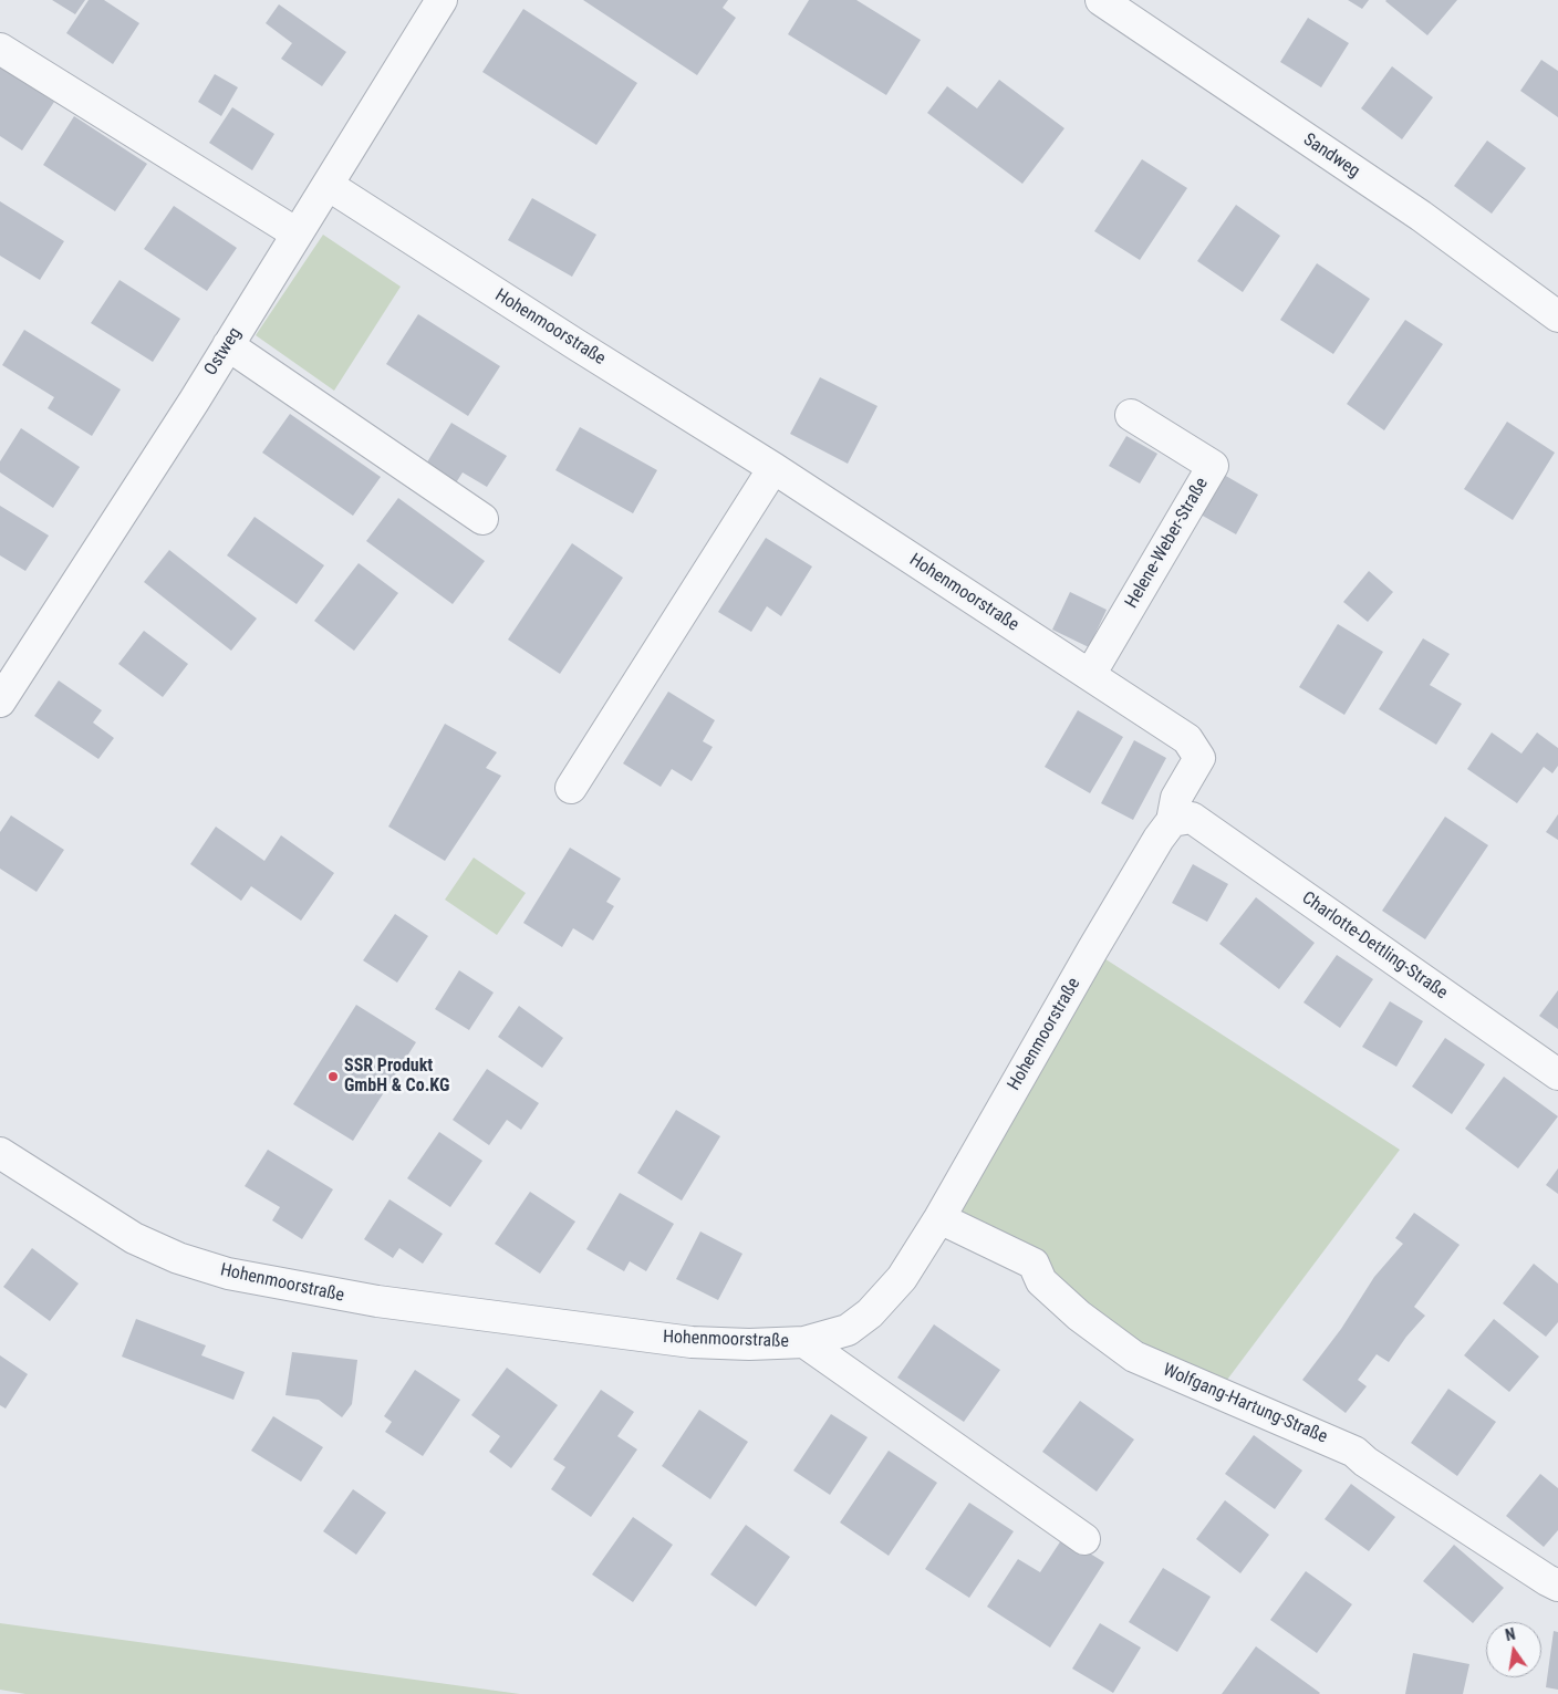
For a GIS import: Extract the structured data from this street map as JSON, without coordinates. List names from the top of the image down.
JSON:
{
  "streets": {
    "street": [
      "Sandweg",
      "Hohenmoorstraße",
      "Ostweg",
      "Helene-Weber-Straße",
      "Charlotte-Dettling-Straße",
      "Wolfgang-Hartung-Straße"
    ]
  },
  "crossings": [
    ["Hohenmoorstraße", "Ostweg"],
    ["Hohenmoorstraße", "Helene-Weber-Straße"],
    ["Hohenmoorstraße", "Charlotte-Dettling-Straße"],
    ["Hohenmoorstraße", "Wolfgang-Hartung-Straße"]
  ],
  "places": ["SSR Produkt GmbH & Co.KG"],
  "north": "top"
}
